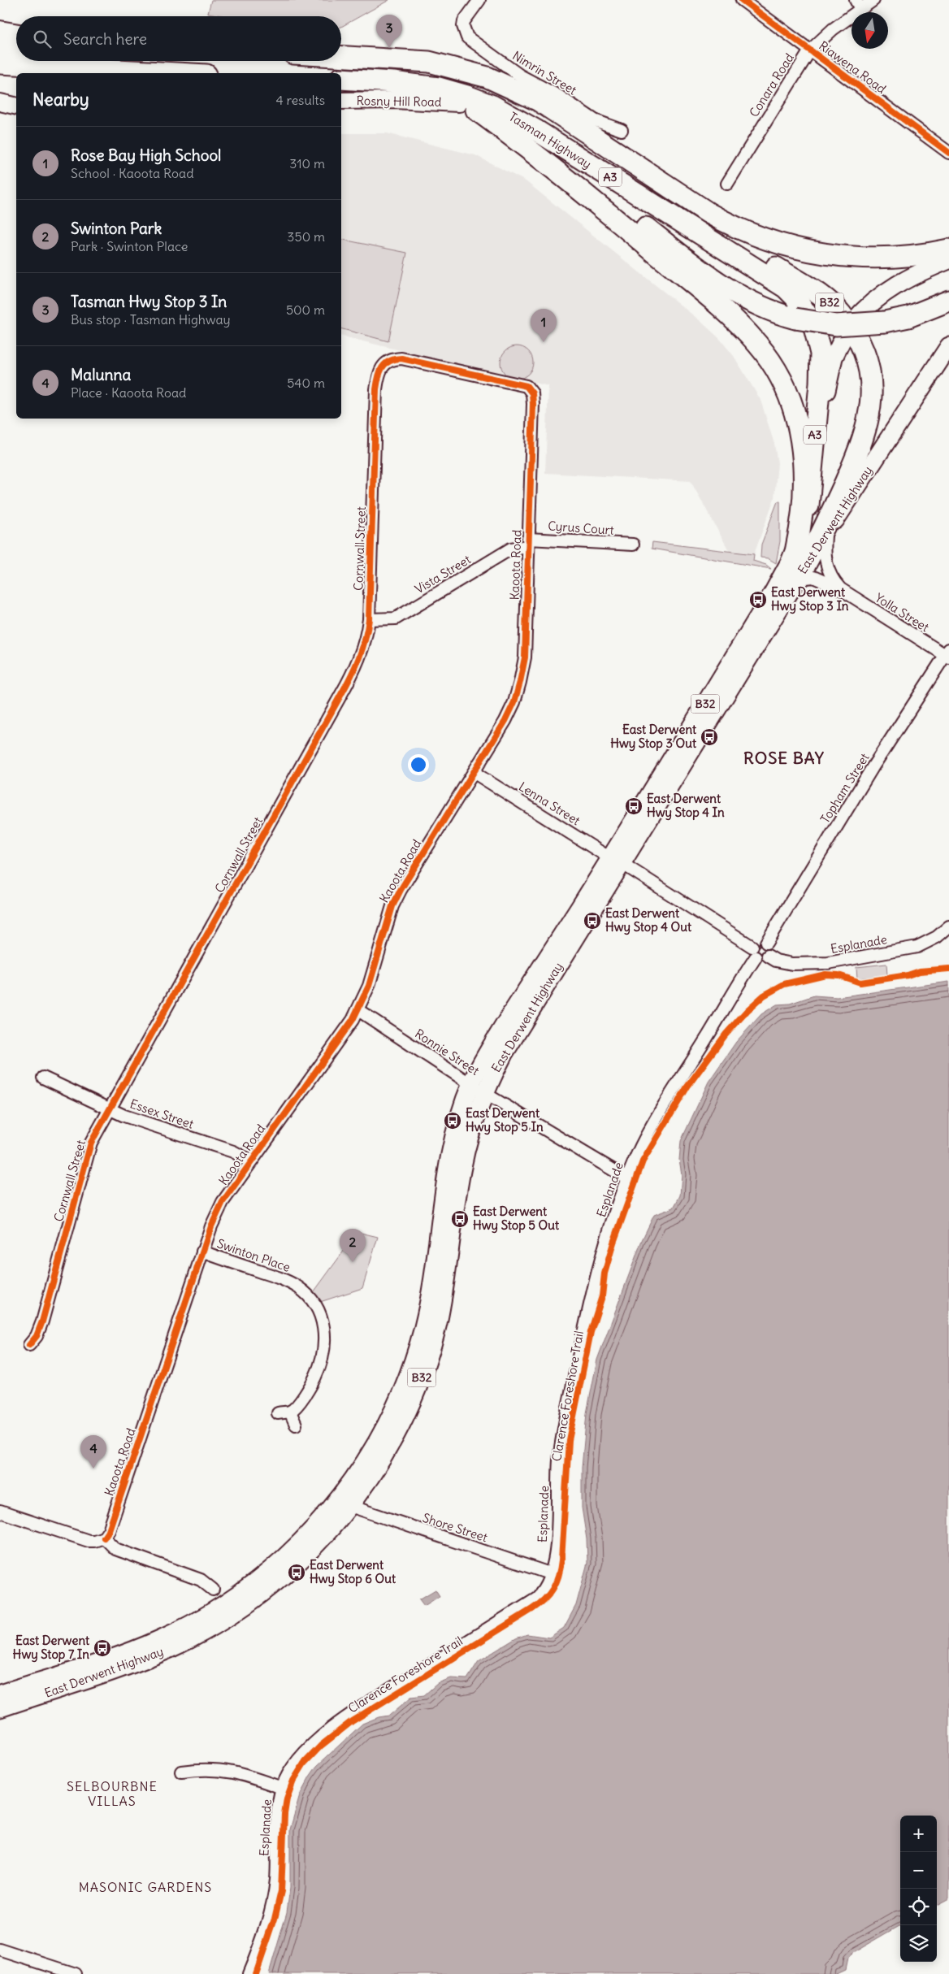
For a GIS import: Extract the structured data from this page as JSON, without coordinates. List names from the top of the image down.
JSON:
{
  "streets": {
    "highway": ["Tasman Highway", "A3", "B32"],
    "main road": ["Rosny Hill Road", "East Derwent Highway"],
    "street": [
      "Riawena Road",
      "Nimrin Street",
      "Conara Road",
      "Cyrus Court",
      "Cornwall Street",
      "Kaoota Road",
      "Vista Street",
      "Yolla Street",
      "Topham Street",
      "Lenna Street",
      "Esplanade",
      "Ronnie Street",
      "Essex Street",
      "Swinton Place",
      "Shore Street"
    ],
    "cycle path": ["Clarence Foreshore Trail"]
  },
  "crossings": [
    ["Riawena Road", "Conara Road"],
    ["Rosny Hill Road", "Tasman Highway"],
    ["Tasman Highway", "B32"],
    ["Tasman Highway", "East Derwent Highway"],
    ["B32", "East Derwent Highway"],
    ["East Derwent Highway", "Yolla Street"],
    ["East Derwent Highway", "Lenna Street"],
    ["East Derwent Highway", "Ronnie Street"],
    ["East Derwent Highway", "Shore Street"],
    ["Cyrus Court", "Kaoota Road"],
    ["Cyrus Court", "Vista Street"],
    ["Cornwall Street", "Kaoota Road"],
    ["Cornwall Street", "Vista Street"],
    ["Cornwall Street", "Essex Street"],
    ["Kaoota Road", "Vista Street"],
    ["Kaoota Road", "Lenna Street"],
    ["Kaoota Road", "Ronnie Street"],
    ["Kaoota Road", "Essex Street"],
    ["Kaoota Road", "Swinton Place"],
    ["Yolla Street", "Topham Street"],
    ["Topham Street", "Lenna Street"],
    ["Topham Street", "Esplanade"],
    ["Lenna Street", "Esplanade"],
    ["Esplanade", "Ronnie Street"],
    ["Esplanade", "Shore Street"]
  ],
  "districts": ["ROSE BAY", "SELBOURBNE VILLAS", "MASONIC GARDENS"],
  "places": {
    "bus stop": [
      "East Derwent Hwy Stop 3 In",
      "East Derwent Hwy Stop 3 Out",
      "East Derwent Hwy Stop 4 In",
      "East Derwent Hwy Stop 4 Out",
      "East Derwent Hwy Stop 5 In",
      "East Derwent Hwy Stop 5 Out",
      "East Derwent Hwy Stop 6 Out",
      "East Derwent Hwy Stop 7 In"
    ]
  },
  "north": "bottom",
  "page": {
    "pins": [
      "3",
      "1",
      "2",
      "4"
    ],
    "search": "Search here",
    "heading": ["Nearby", "4 results"],
    "list": [
      {
        "mark": "1",
        "name": "Rose Bay High School",
        "note": "School · Kaoota Road",
        "value": "310 m"
      },
      {
        "mark": "2",
        "name": "Swinton Park",
        "note": "Park · Swinton Place",
        "value": "350 m"
      },
      {
        "mark": "3",
        "name": "Tasman Hwy Stop 3 In",
        "note": "Bus stop · Tasman Highway",
        "value": "500 m"
      },
      {
        "mark": "4",
        "name": "Malunna",
        "note": "Place · Kaoota Road",
        "value": "540 m"
      }
    ],
    "map_buttons": ["+", "−"]
  }
}
